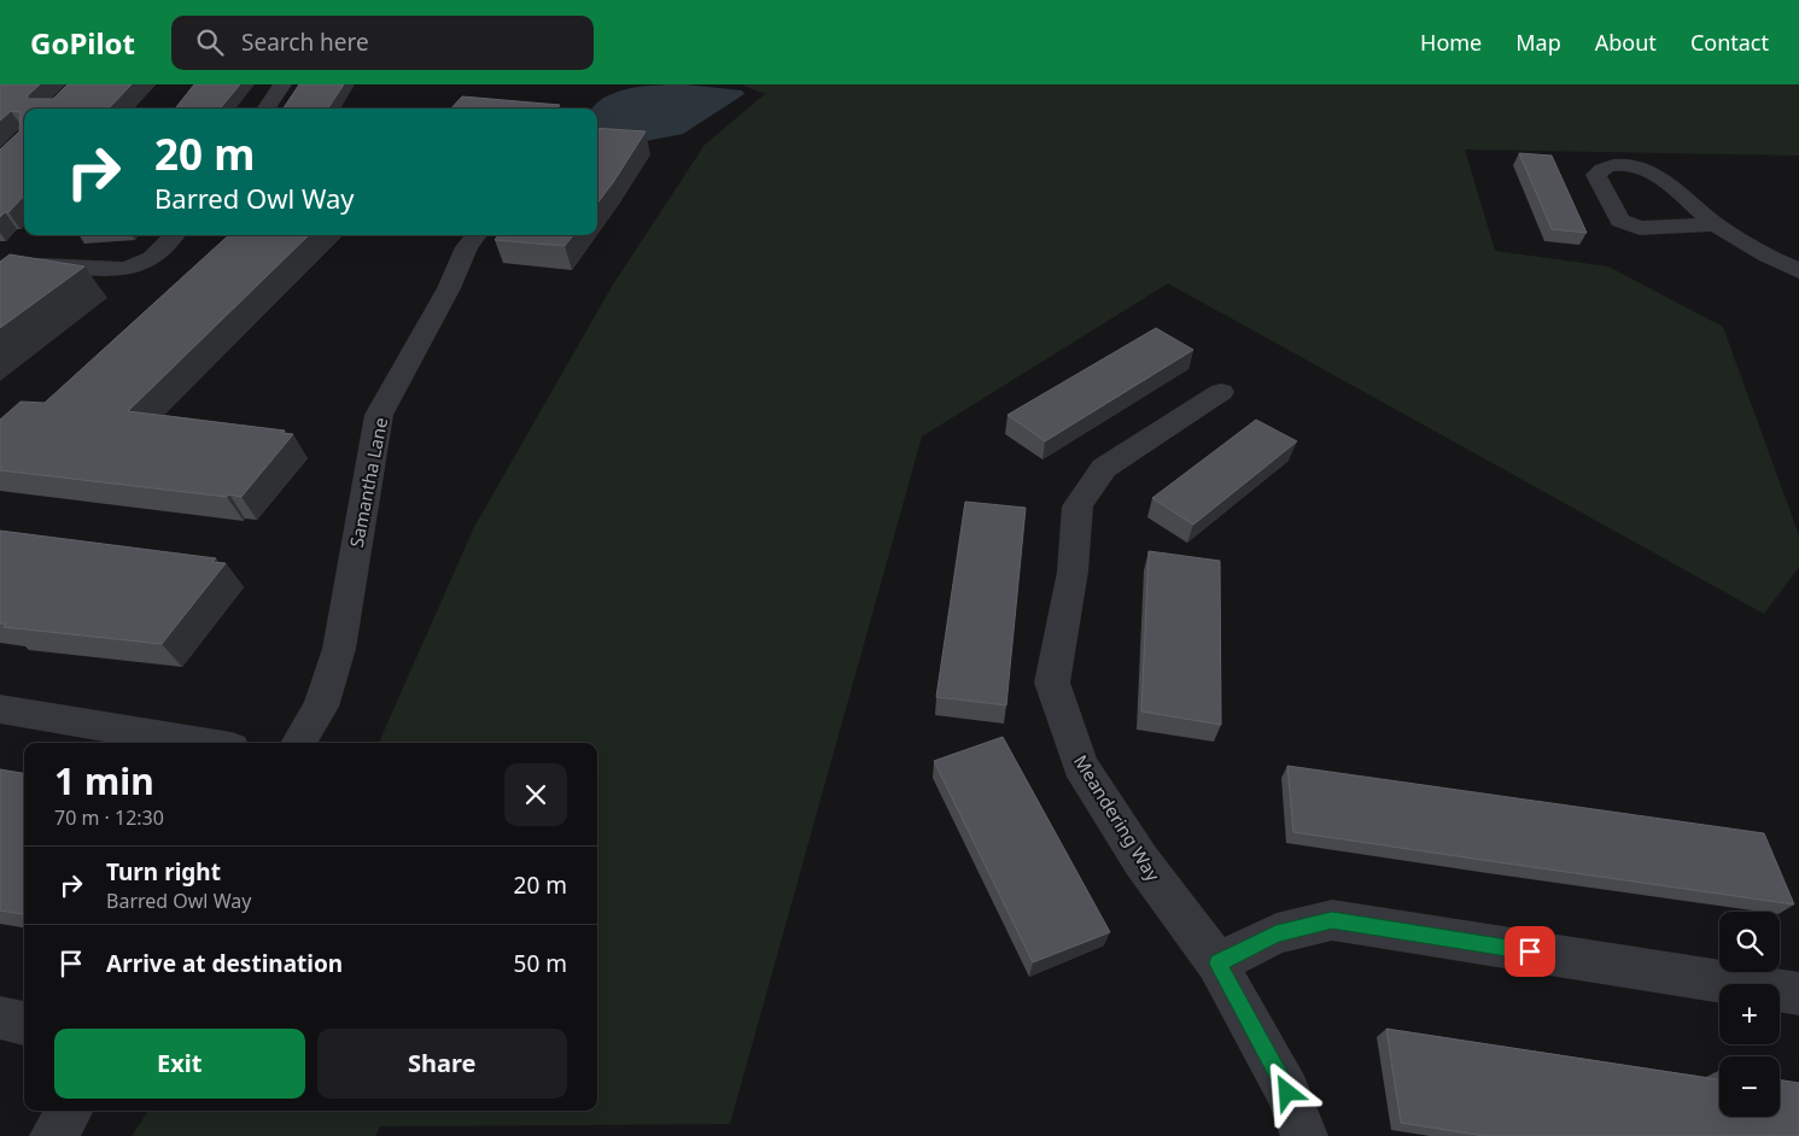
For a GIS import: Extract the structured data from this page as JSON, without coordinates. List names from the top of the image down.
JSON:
{
  "streets": {
    "street": ["Samantha Lane", "Meandering Way"]
  },
  "page": {
    "header": "GoPilot",
    "search": "Search here",
    "nav": [
      "Home",
      "Map",
      "About",
      "Contact"
    ],
    "turn": ["20 m", "Barred Owl Way"],
    "heading": ["1 min", "70 m · 12:30"],
    "list": [
      {
        "name": "Turn right",
        "note": "Barred Owl Way",
        "value": "20 m"
      },
      {
        "name": "Arrive at destination",
        "value": "50 m"
      }
    ],
    "map_buttons": ["+", "−"],
    "buttons": ["Exit", "Share"]
  }
}
